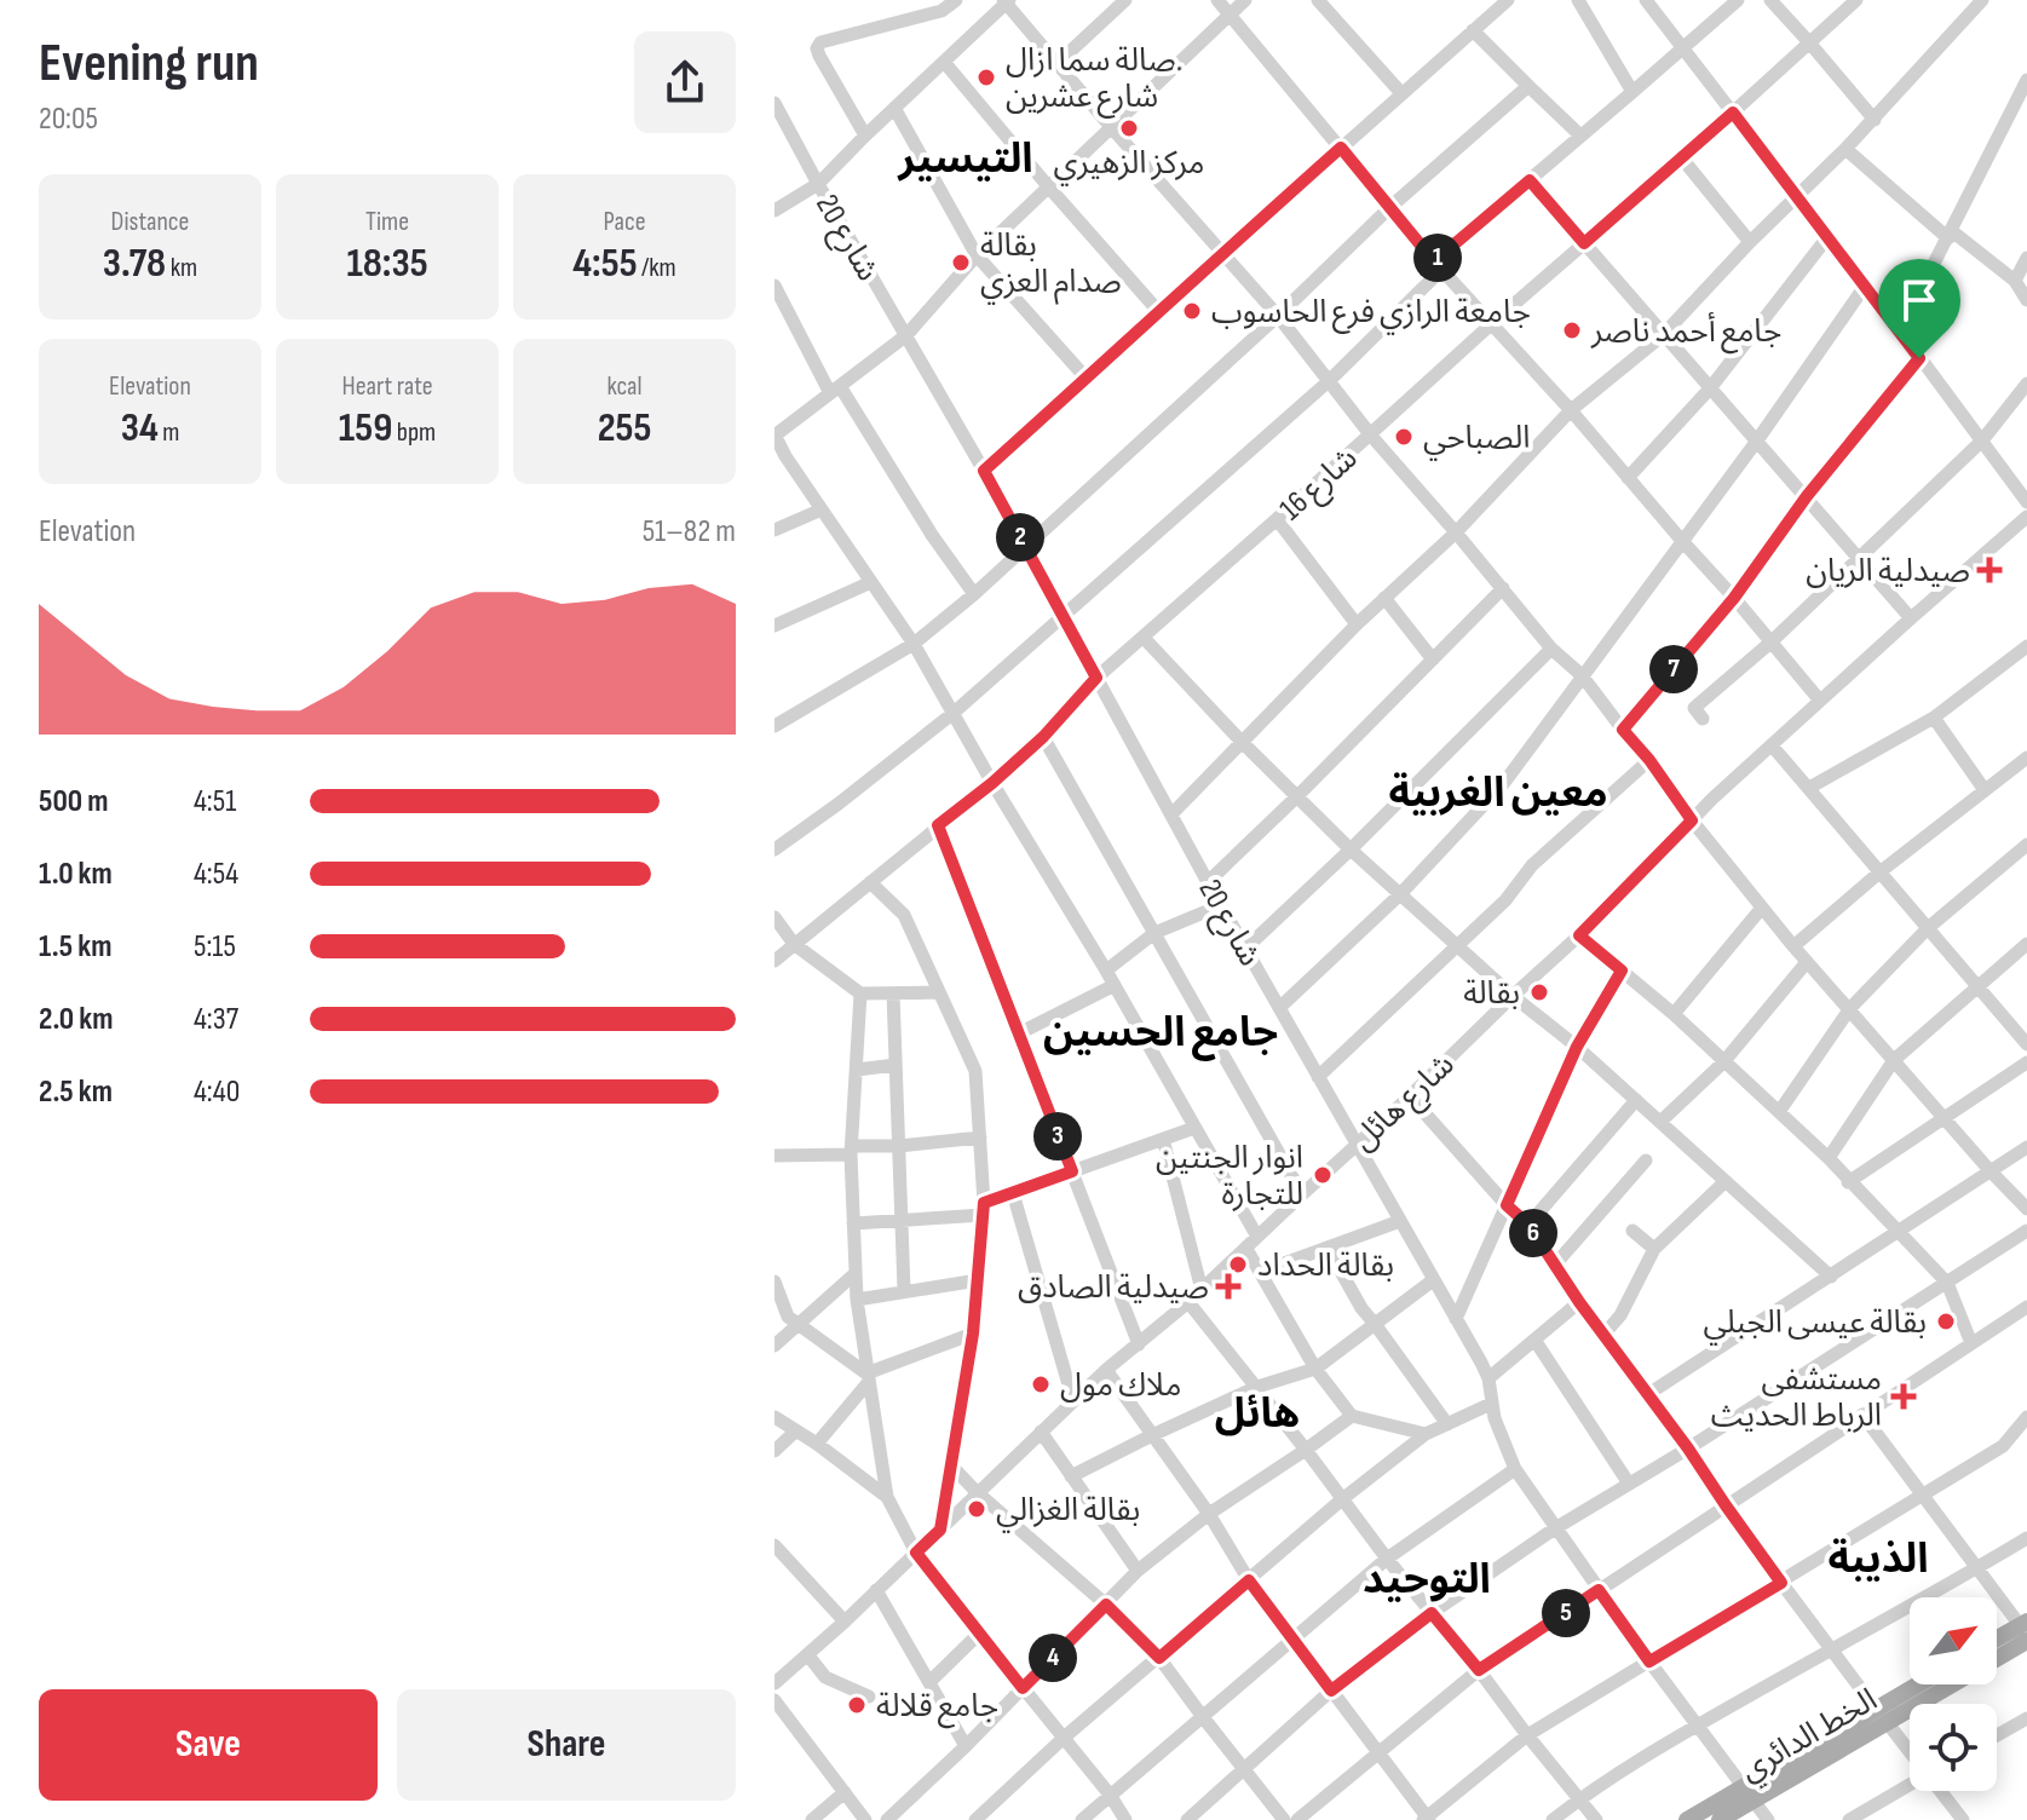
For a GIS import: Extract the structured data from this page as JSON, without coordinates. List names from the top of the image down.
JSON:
{
  "streets": {
    "main road": ["الخط الدائري"],
    "street": ["شارع 20", "شارع 16", "شارع هائل"]
  },
  "crossings": [
    ["شارع 20", "شارع 16"],
    ["شارع 20", "شارع هائل"],
    ["شارع 20", "الخط الدائري"]
  ],
  "districts": [
    "التيسير",
    "معين الغربية",
    "جامع الحسين",
    "هائل",
    "الذيبة",
    "التوحيد"
  ],
  "places": {
    "other": [
      "صالة سما ازال. شارع عشرين",
      "مركز الزهيري",
      "بقالة صدام العزي",
      "جامعة الرازي فرع الحاسوب",
      "جامع أحمد ناصر",
      "الصباحي",
      "بقالة",
      "انوار الجنتين للتجارة",
      "بقالة الحداد",
      "بقالة عيسى الجبلي",
      "ملاك مول",
      "بقالة الغزالي",
      "جامع قلالة"
    ],
    "health": ["صيدلية الريان", "صيدلية الصادق", "مستشفى الرباط الحديث"]
  },
  "north": "top right",
  "page": {
    "heading": ["Evening run", "20:05"],
    "stats": [
      ["Distance", "3.78 km"],
      ["Time", "18:35"],
      ["Pace", "4:55 /km"],
      ["Elevation", "34 m"],
      ["Heart rate", "159 bpm"],
      ["kcal", "255"]
    ],
    "pins": [
      "1",
      "2",
      "7",
      "3",
      "6",
      "5",
      "4"
    ],
    "chart": ["Elevation", "51–82 m"],
    "list": [
      {
        "name": "500 m",
        "note": "4:51"
      },
      {
        "name": "1.0 km",
        "note": "4:54"
      },
      {
        "name": "1.5 km",
        "note": "5:15"
      },
      {
        "name": "2.0 km",
        "note": "4:37"
      },
      {
        "name": "2.5 km",
        "note": "4:40"
      }
    ],
    "buttons": ["Save", "Share"]
  }
}
